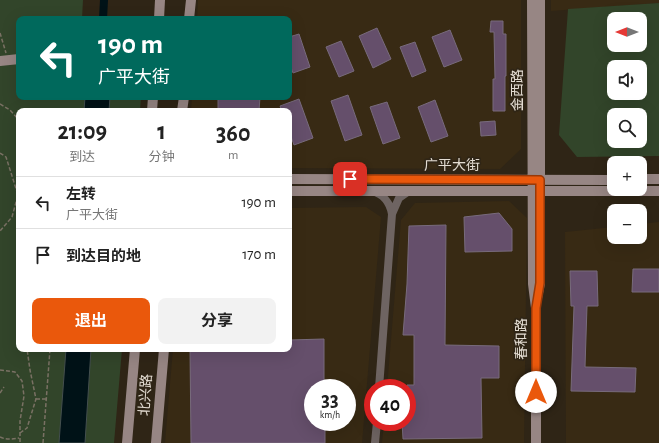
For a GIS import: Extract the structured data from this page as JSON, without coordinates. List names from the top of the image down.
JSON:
{
  "streets": {
    "street": [
      "金西路",
      "广平大街",
      "春和路",
      "北兴路"
    ]
  },
  "crossings": [
    ["金西路", "广平大街"],
    ["金西路", "春和路"],
    ["广平大街", "春和路"]
  ],
  "north": "left",
  "page": {
    "map_buttons": ["+", "−"],
    "turn": ["190 m", "广平大街"],
    "eta": [
      "21:09",
      "到达",
      "1",
      "分钟",
      "360",
      "m"
    ],
    "list": [
      {
        "name": "左转",
        "note": "广平大街",
        "value": "190 m"
      },
      {
        "name": "到达目的地",
        "value": "170 m"
      }
    ],
    "buttons": ["退出", "分享"],
    "speed": "33 km/h",
    "limit": "40"
  }
}
